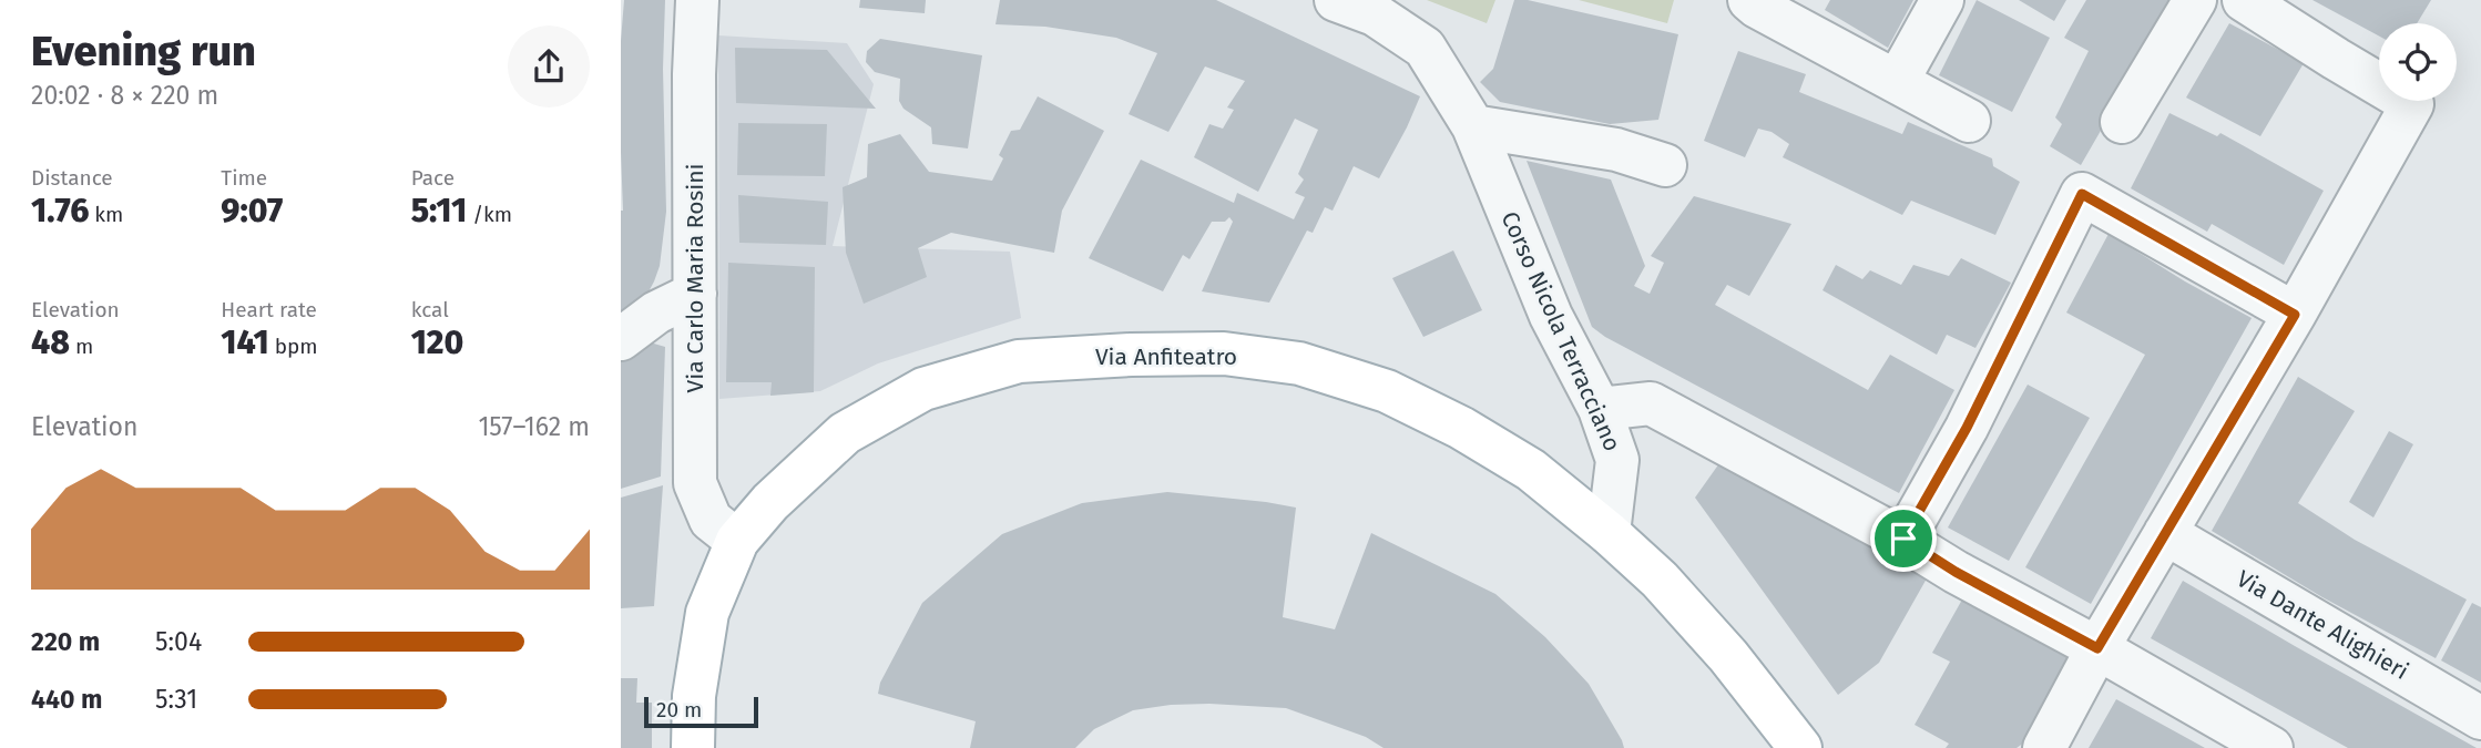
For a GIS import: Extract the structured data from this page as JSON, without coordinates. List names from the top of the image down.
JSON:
{
  "streets": {
    "main road": ["Via Anfiteatro"],
    "street": ["Via Carlo Maria Rosini", "Corso Nicola Terracciano", "Via Dante Alighieri"]
  },
  "crossings": [
    ["Via Carlo Maria Rosini", "Via Anfiteatro"],
    ["Corso Nicola Terracciano", "Via Anfiteatro"]
  ],
  "scale_bar": "20 m",
  "page": {
    "heading": ["Evening run", "20:02 · 8 × 220 m"],
    "stats": [
      ["Distance", "1.76 km"],
      ["Time", "9:07"],
      ["Pace", "5:11 /km"],
      ["Elevation", "48 m"],
      ["Heart rate", "141 bpm"],
      ["kcal", "120"]
    ],
    "chart": ["Elevation", "157–162 m"],
    "list": [
      {
        "name": "220 m",
        "note": "5:04"
      },
      {
        "name": "440 m",
        "note": "5:31"
      }
    ],
    "scale": "20 m"
  }
}
